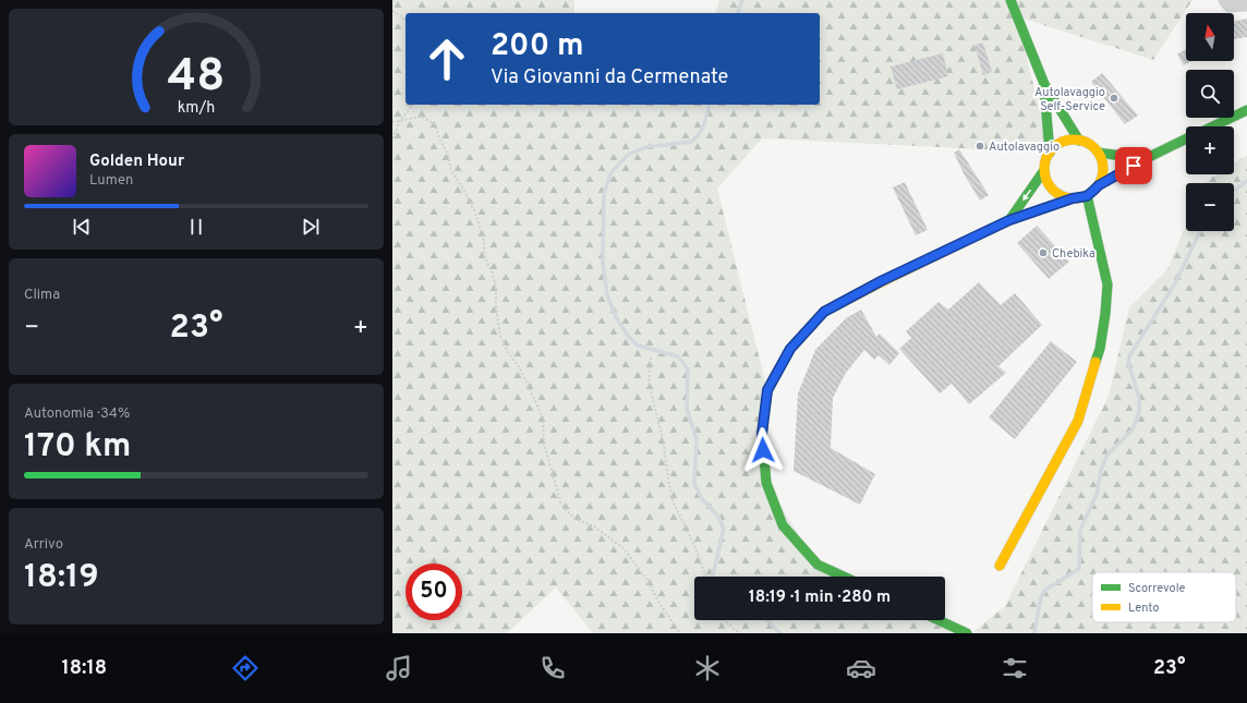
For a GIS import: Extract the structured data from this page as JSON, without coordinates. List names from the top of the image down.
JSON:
{
  "places": ["Autolavaggio Self-Service", "Autolavaggio", "Chebika"],
  "legend": ["Scorrevole", "Lento"],
  "north": "top",
  "page": {
    "map_buttons": ["+", "−"],
    "turn": ["200 m", "Via Giovanni da Cermenate"],
    "song": ["Golden Hour", "Lumen"],
    "tile": [
      "Clima",
      ["Autonomia · 34%", "170 km"],
      ["Arrivo", "18:19"]
    ],
    "heat": ["−", "23°", "+"],
    "limit": "50",
    "trip": "18:19 · 1 min · 280 m",
    "tabs": ["18:18", "23°"],
    "gauge": ["48", "km/h"]
  }
}
